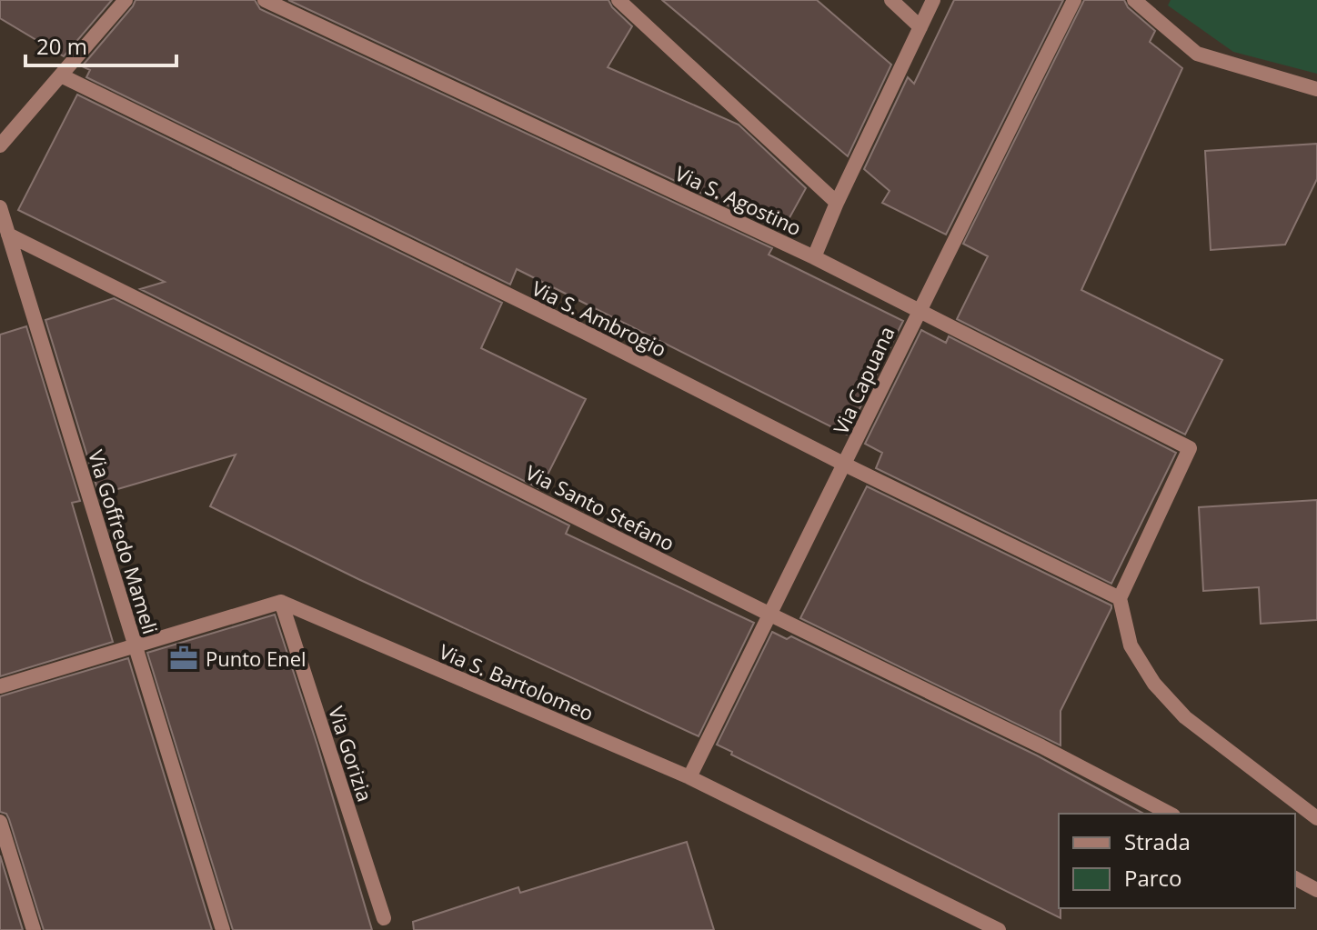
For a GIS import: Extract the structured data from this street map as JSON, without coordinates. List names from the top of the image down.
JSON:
{
  "streets": {
    "street": [
      "Via S. Agostino",
      "Via S. Ambrogio",
      "Via Capuana",
      "Via Santo Stefano",
      "Via Goffredo Mameli",
      "Via S. Bartolomeo",
      "Via Gorizia"
    ]
  },
  "crossings": [
    ["Via S. Agostino", "Via S. Ambrogio"],
    ["Via S. Agostino", "Via Capuana"],
    ["Via S. Ambrogio", "Via Capuana"],
    ["Via Capuana", "Via Santo Stefano"],
    ["Via Capuana", "Via S. Bartolomeo"],
    ["Via Santo Stefano", "Via Goffredo Mameli"],
    ["Via S. Bartolomeo", "Via Gorizia"]
  ],
  "places": {
    "office": ["Punto Enel"]
  },
  "legend": ["Strada", "Parco"],
  "scale_bar": "20 m"
}
